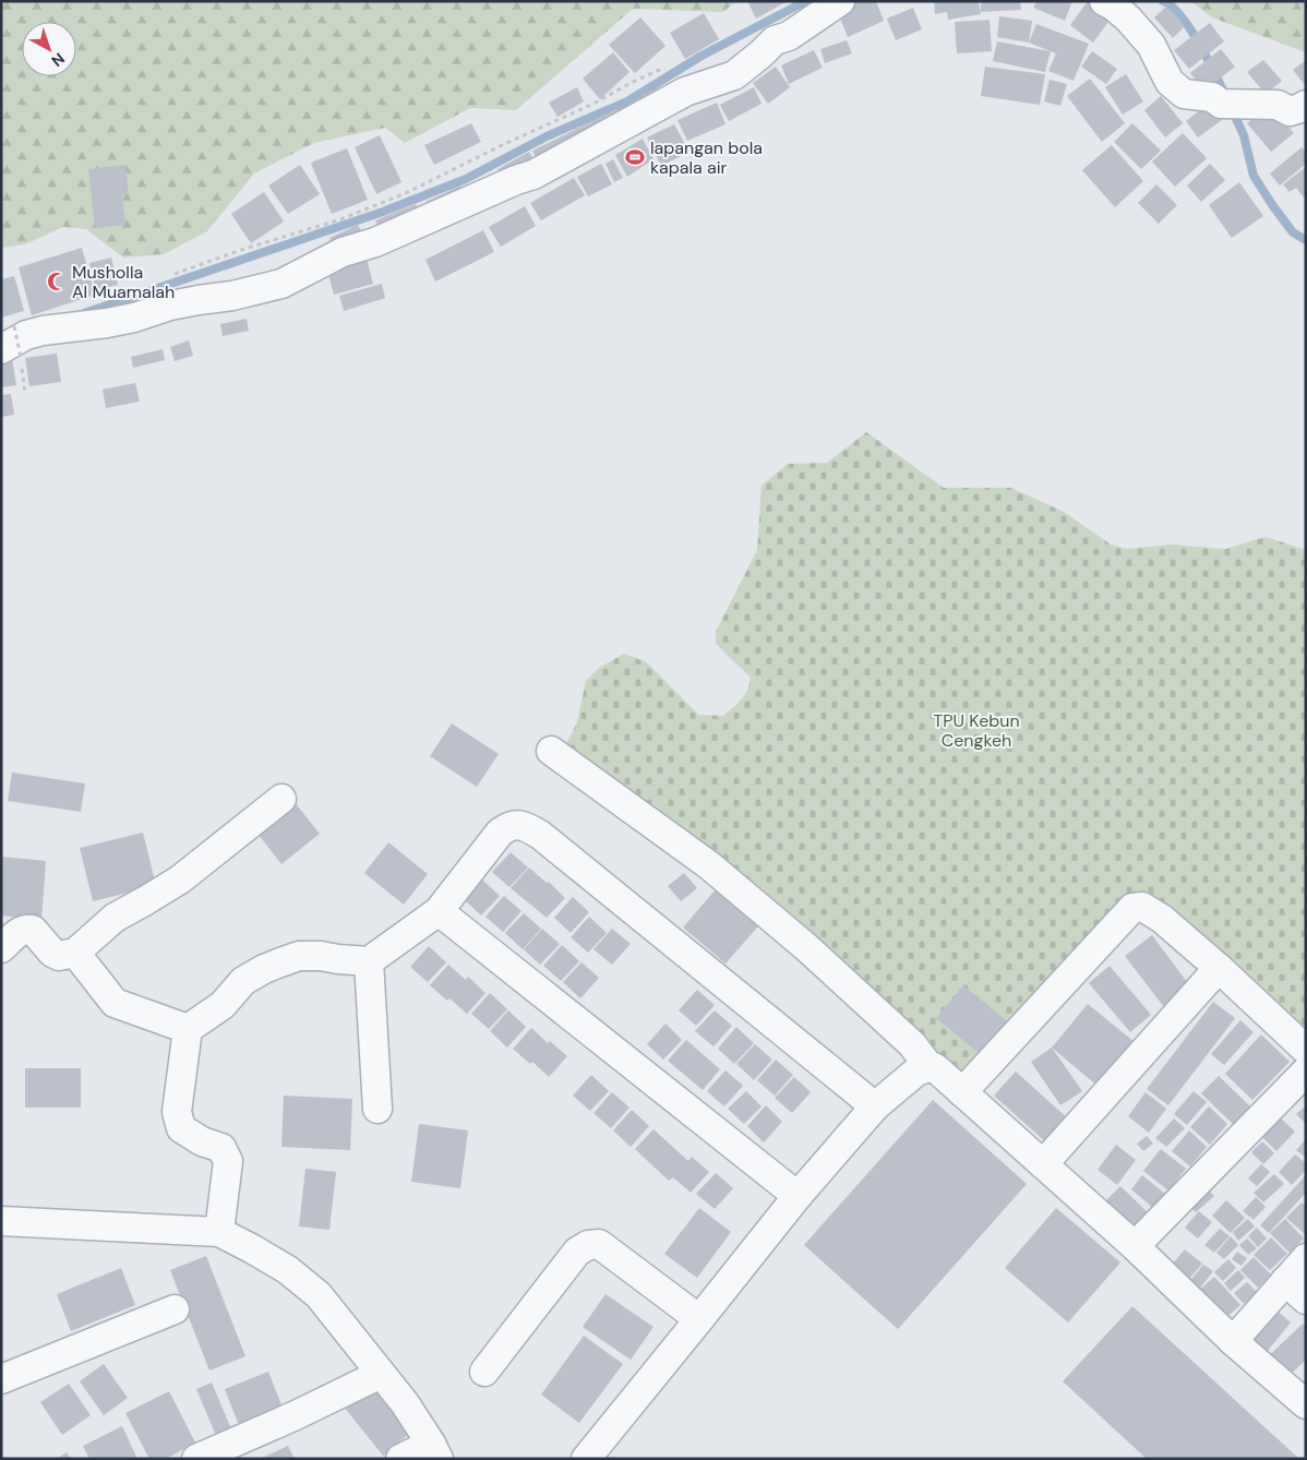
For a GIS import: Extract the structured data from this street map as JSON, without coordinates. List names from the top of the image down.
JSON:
{
  "parks": ["TPU Kebun Cengkeh"],
  "places": {
    "sports": ["lapangan bola kapala air"],
    "mosque": ["Musholla Al Muamalah"]
  },
  "north": "bottom right"
}
